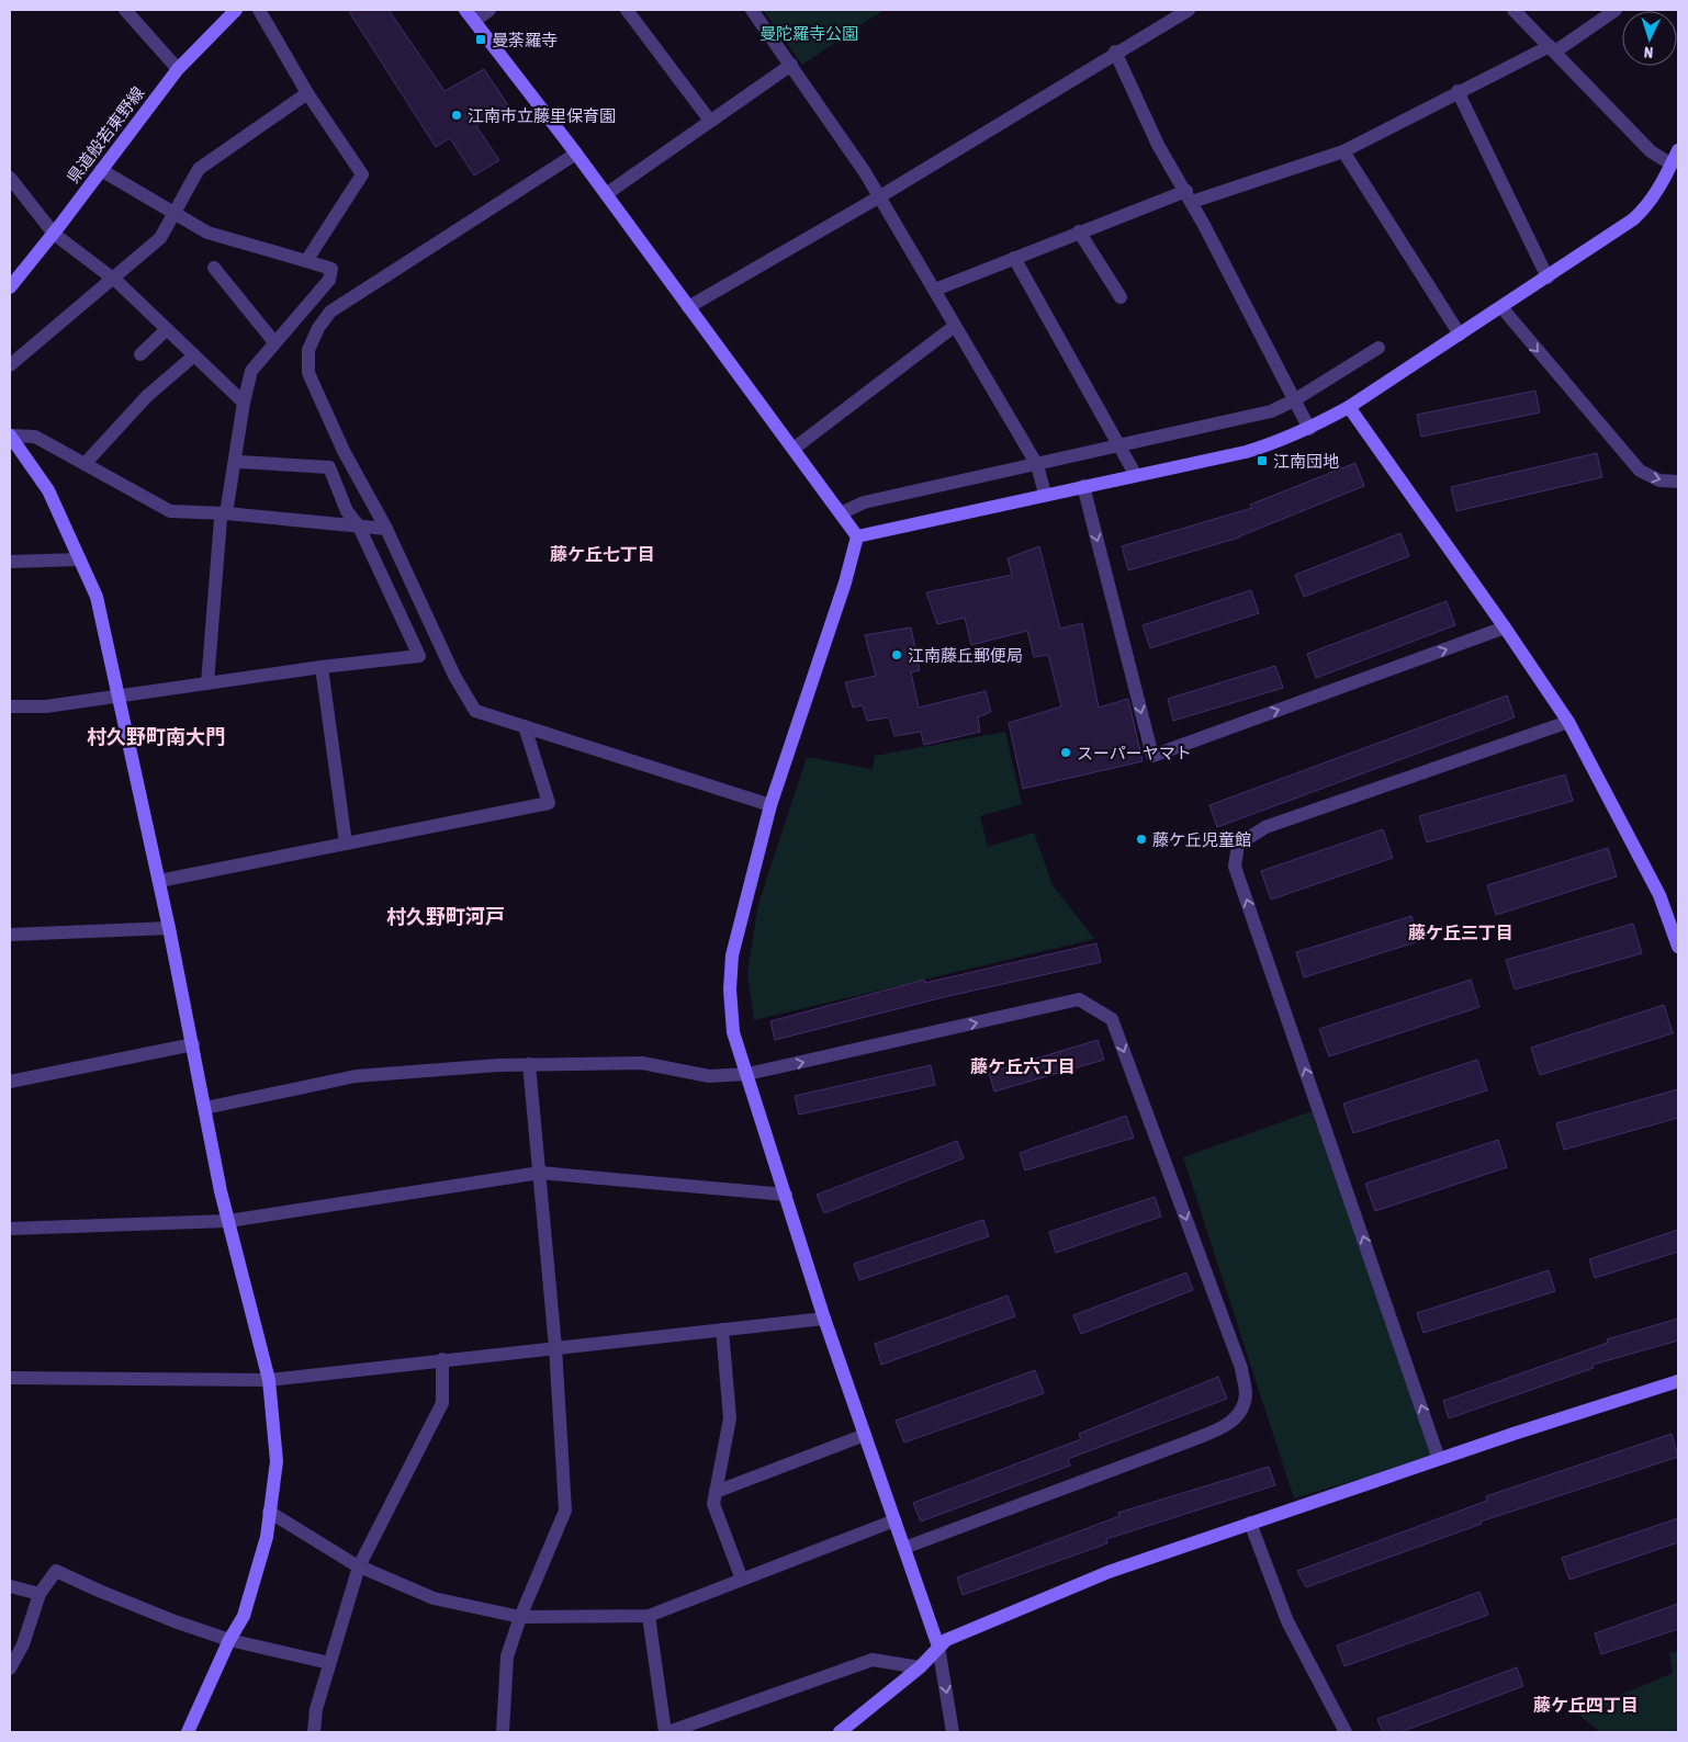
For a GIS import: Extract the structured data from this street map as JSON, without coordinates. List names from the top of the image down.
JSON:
{
  "streets": {
    "street": ["県道般若東野線"]
  },
  "districts": [
    "藤ケ丘七丁目",
    "村久野町南大門",
    "村久野町河戸",
    "藤ケ丘三丁目",
    "藤ケ丘六丁目",
    "藤ケ丘四丁目"
  ],
  "parks": ["曼陀羅寺公園"],
  "places": {
    "transit": ["曼荼羅寺", "江南団地"],
    "other": [
      "江南市立藤里保育園",
      "江南藤丘郵便局",
      "スーパーヤマト",
      "藤ケ丘児童館"
    ]
  },
  "north": "bottom"
}
